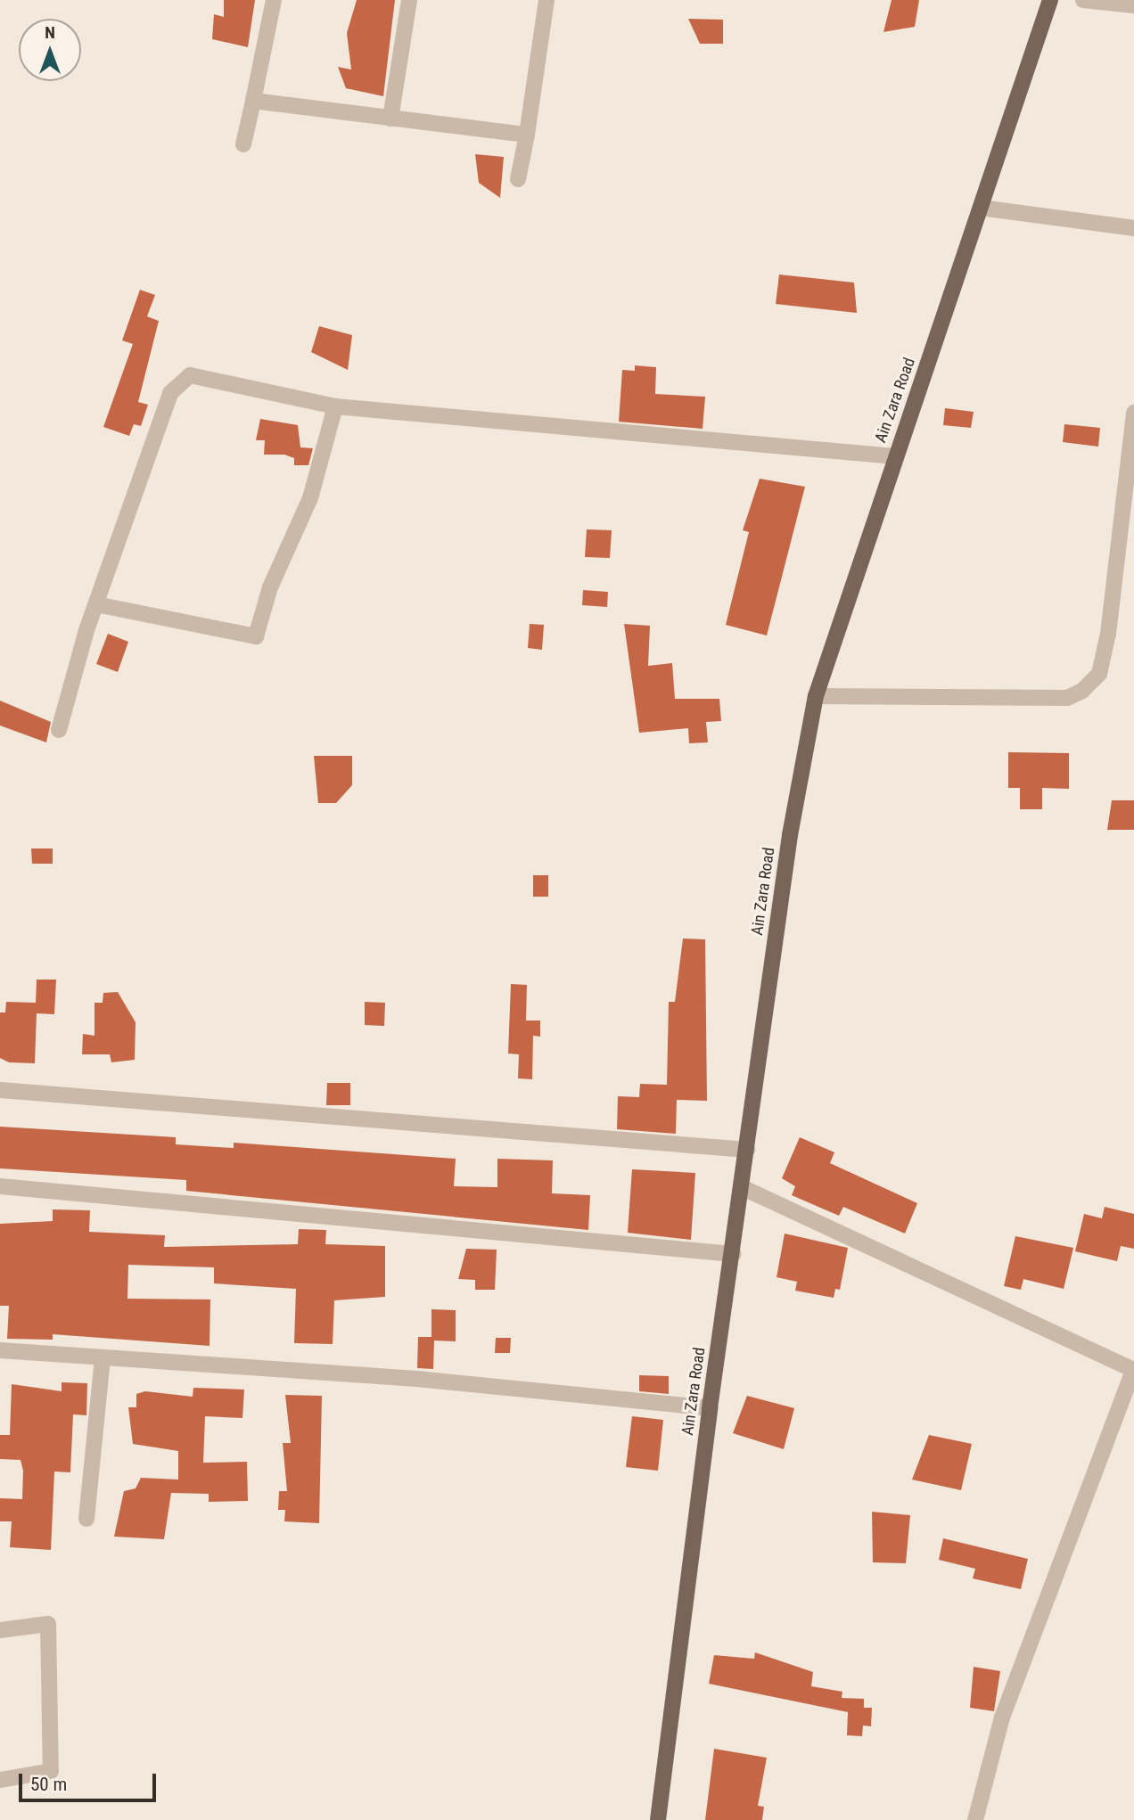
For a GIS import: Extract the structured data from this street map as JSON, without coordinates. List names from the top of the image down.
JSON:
{
  "streets": {
    "main road": ["Ain Zara Road"]
  },
  "scale_bar": "50 m",
  "north": "top"
}
